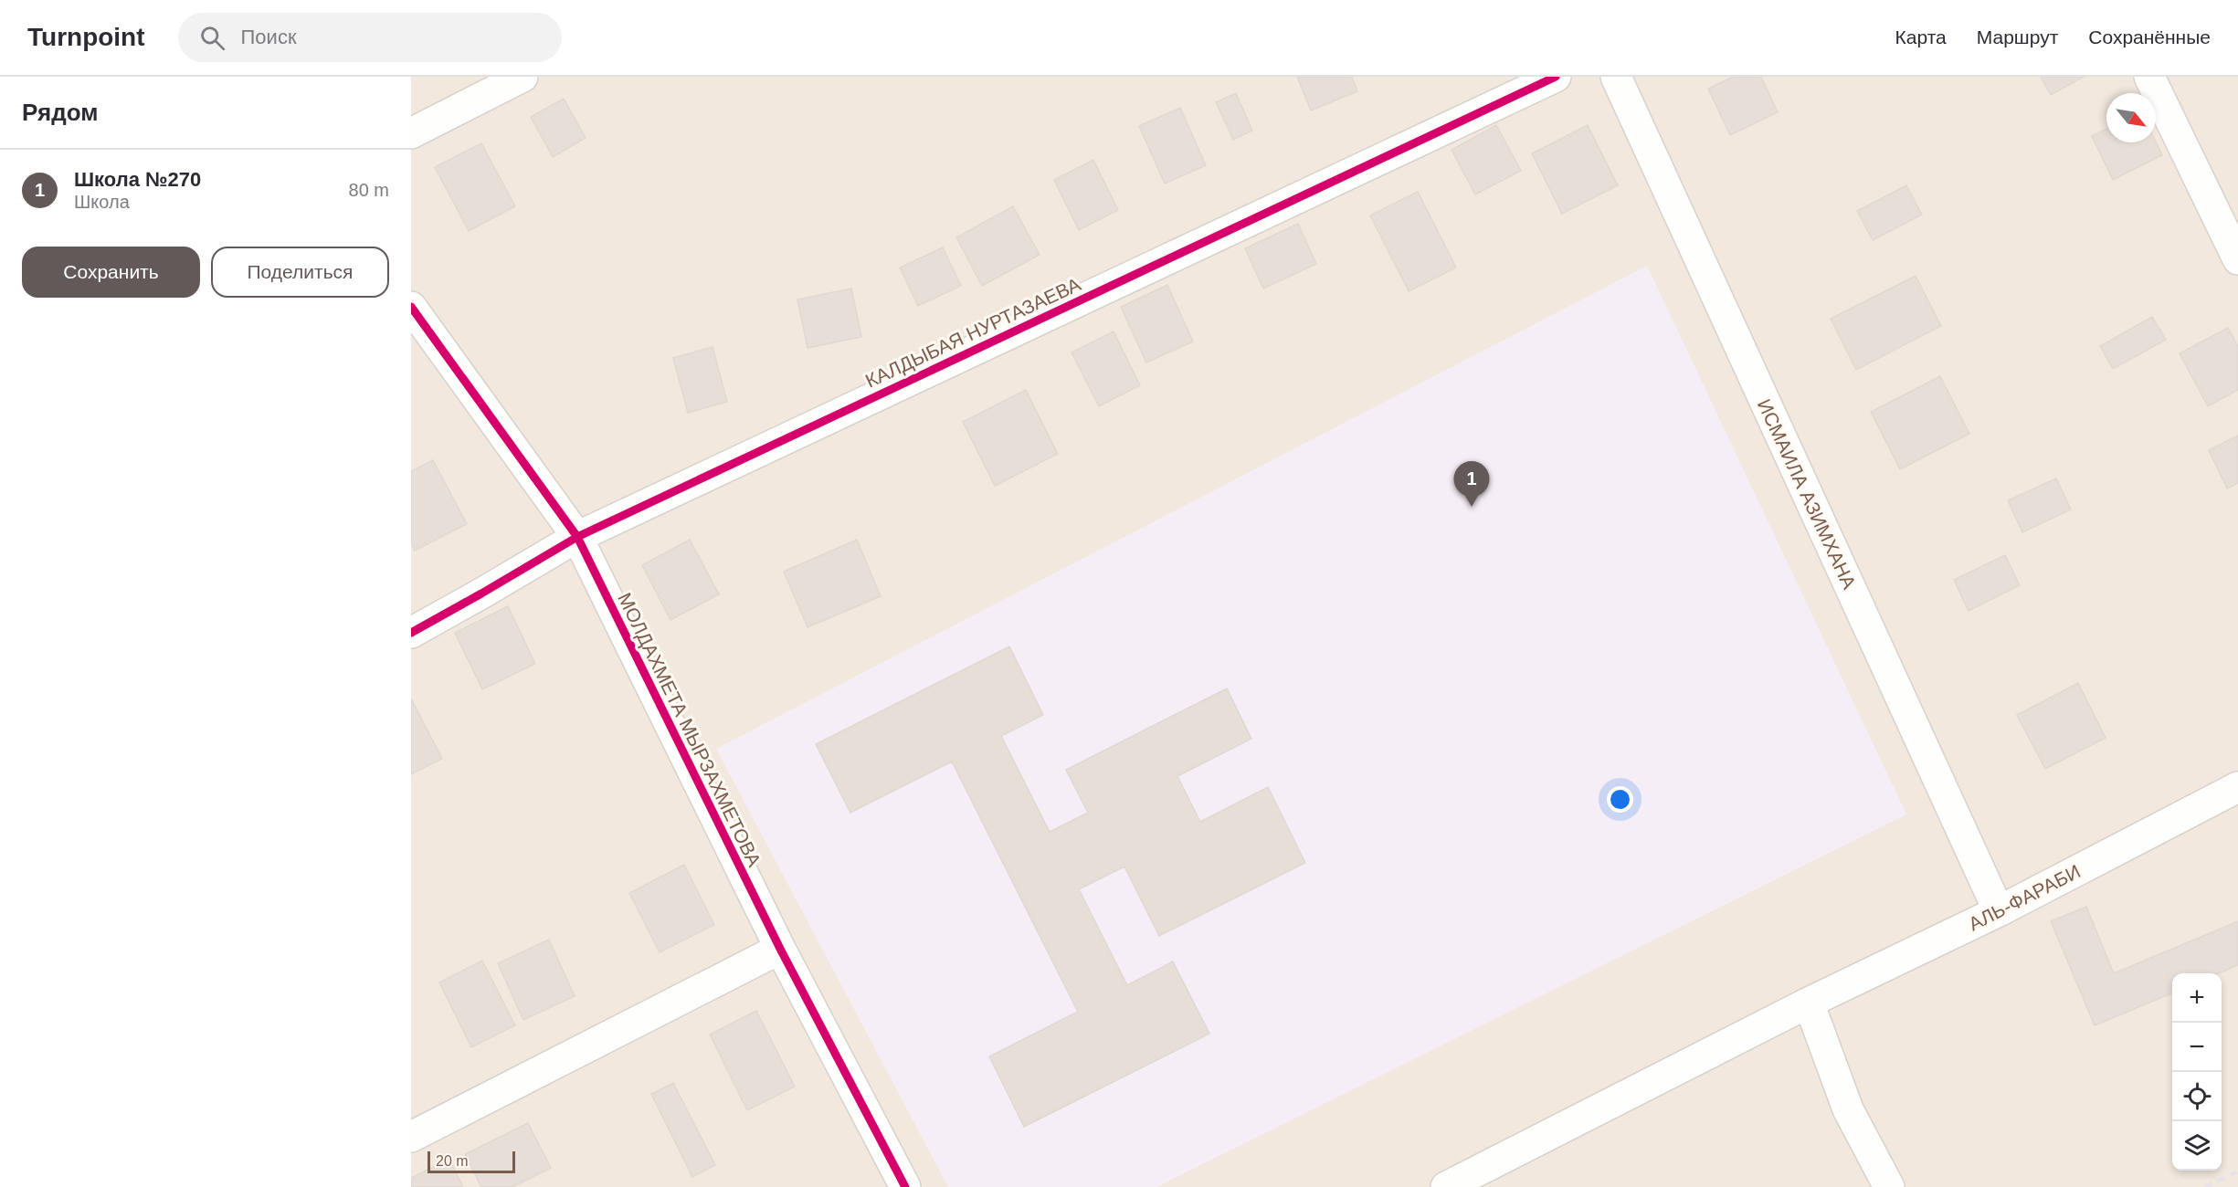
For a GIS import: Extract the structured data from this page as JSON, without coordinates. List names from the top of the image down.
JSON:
{
  "streets": {
    "street": [
      "КАЛДЫБАЯ НУРТАЗАЕВА",
      "ИСМАИЛА АЗИМХАНА",
      "МОЛДАХМЕТА МЫРЗАХМЕТОВА",
      "АЛЬ-ФАРАБИ"
    ]
  },
  "crossings": [
    ["КАЛДЫБАЯ НУРТАЗАЕВА", "МОЛДАХМЕТА МЫРЗАХМЕТОВА"],
    ["ИСМАИЛА АЗИМХАНА", "АЛЬ-ФАРАБИ"]
  ],
  "scale_bar": "20 m",
  "north": "bottom right",
  "page": {
    "header": "Turnpoint",
    "search": "Поиск",
    "nav": ["Карта", "Маршрут", "Сохранённые"],
    "heading": "Рядом",
    "list": [
      {
        "mark": "1",
        "name": "Школа №270",
        "note": "Школа",
        "value": "80 m"
      }
    ],
    "buttons": ["Сохранить", "Поделиться"],
    "pins": "1",
    "map_buttons": ["+", "−"],
    "scale": "20 m"
  }
}
